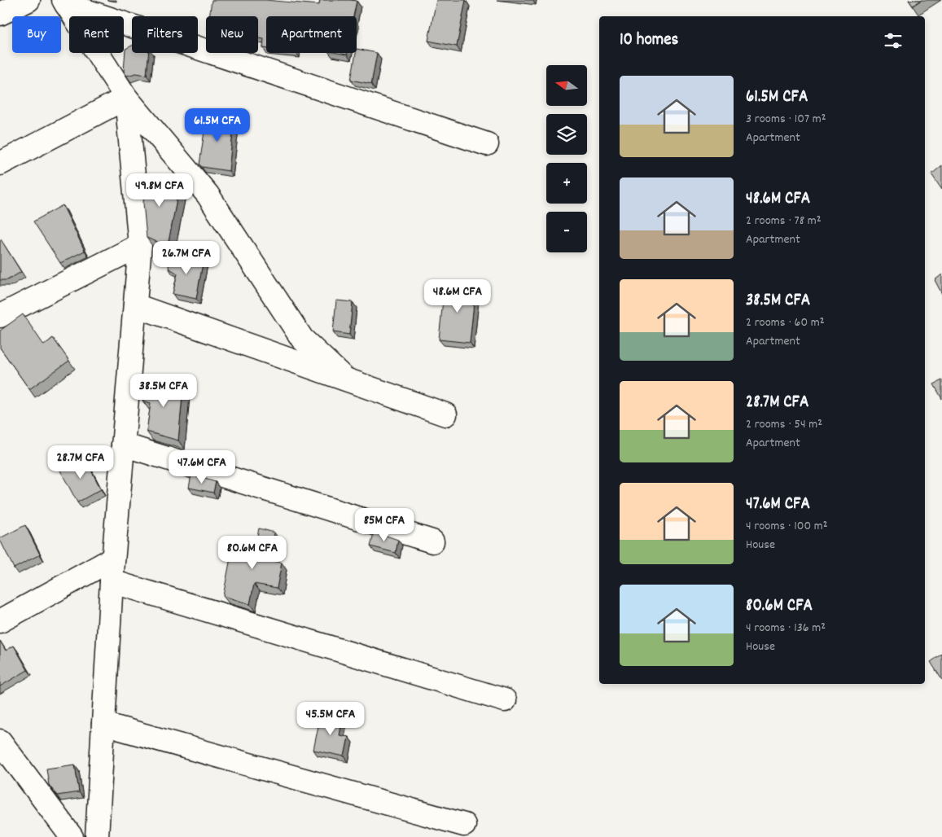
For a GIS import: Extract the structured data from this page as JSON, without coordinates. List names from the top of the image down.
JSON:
{
  "north": "left",
  "page": {
    "chip": [
      "Buy",
      "Rent",
      "Filters",
      "New",
      "Apartment"
    ],
    "heading": "10 homes",
    "map_buttons": ["+", "−"],
    "list": [
      {
        "name": "61.5M CFA",
        "note": "3 rooms · 107 m² · Apartment"
      },
      {
        "name": "48.6M CFA",
        "note": "2 rooms · 78 m² · Apartment"
      },
      {
        "name": "38.5M CFA",
        "note": "2 rooms · 60 m² · Apartment"
      },
      {
        "name": "28.7M CFA",
        "note": "2 rooms · 54 m² · Apartment"
      },
      {
        "name": "47.6M CFA",
        "note": "4 rooms · 100 m² · House"
      },
      {
        "name": "80.6M CFA",
        "note": "4 rooms · 136 m² · House"
      }
    ],
    "price": [
      "61.5M CFA",
      "49.8M CFA",
      "26.7M CFA",
      "48.6M CFA",
      "38.5M CFA",
      "28.7M CFA",
      "47.6M CFA",
      "85M CFA",
      "80.6M CFA",
      "45.5M CFA"
    ]
  }
}
